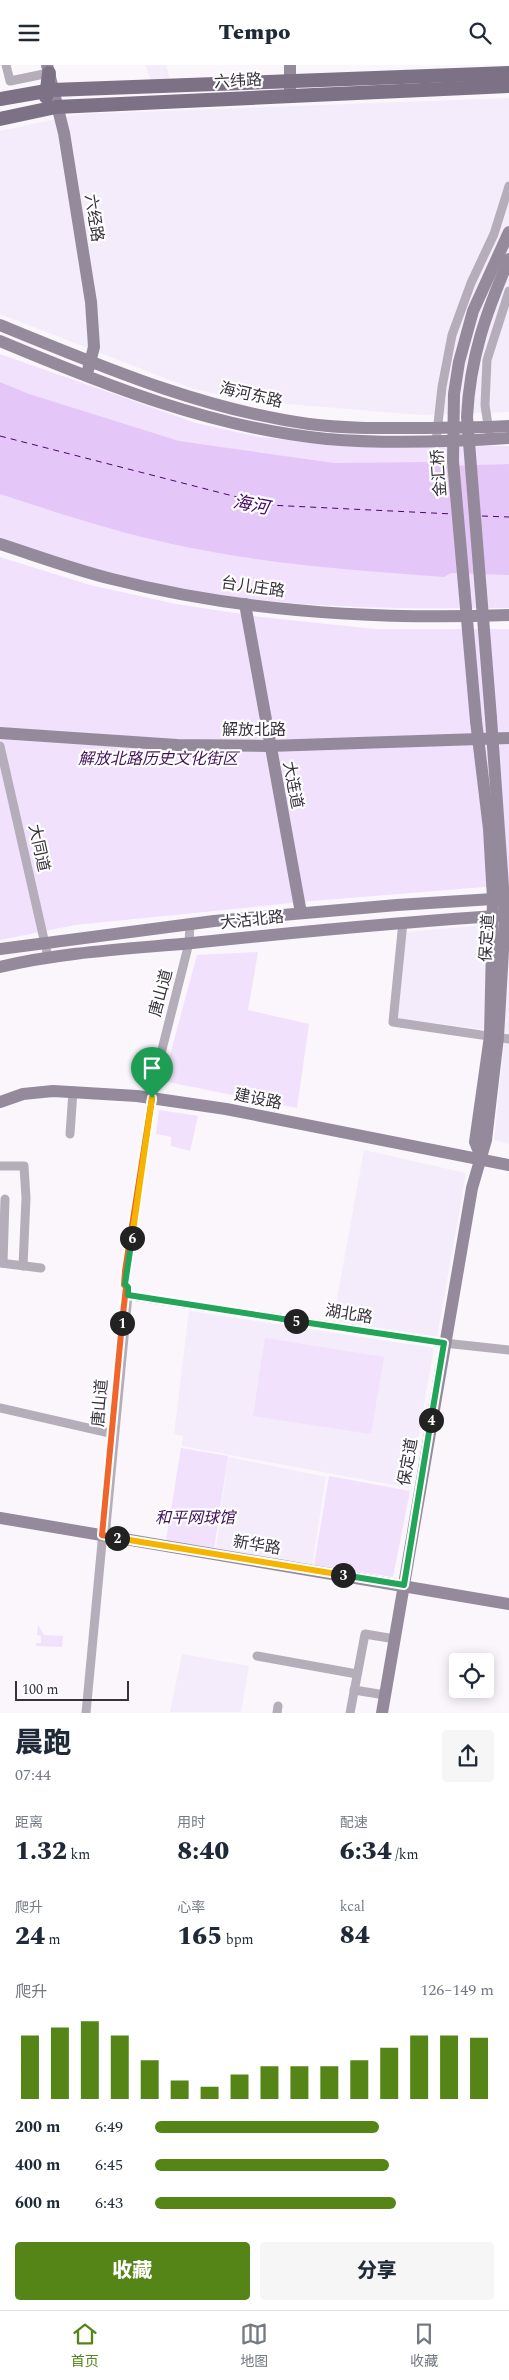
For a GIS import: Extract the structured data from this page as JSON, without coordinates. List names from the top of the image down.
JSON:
{
  "streets": {
    "main road": [
      "六纬路",
      "六经路",
      "海河东路",
      "金汇桥",
      "台儿庄路",
      "解放北路",
      "大连道",
      "大沽北路",
      "保定道",
      "建设路",
      "新华路"
    ],
    "street": ["大同道", "唐山道", "湖北路"]
  },
  "crossings": [
    ["六纬路", "六经路"],
    ["六经路", "海河东路"],
    ["金汇桥", "解放北路"],
    ["台儿庄路", "大连道"],
    ["解放北路", "大连道"],
    ["大连道", "大沽北路"],
    ["大同道", "大沽北路"],
    ["大沽北路", "保定道"],
    ["大沽北路", "唐山道"],
    ["保定道", "建设路"],
    ["保定道", "湖北路"],
    ["保定道", "新华路"],
    ["唐山道", "建设路"],
    ["唐山道", "湖北路"],
    ["唐山道", "新华路"]
  ],
  "water": ["海河"],
  "parks": ["解放北路历史文化街区", "和平网球馆"],
  "scale_bar": "100 m",
  "page": {
    "header": "Tempo",
    "pins": [
      "6",
      "5",
      "1",
      "4",
      "2",
      "3"
    ],
    "scale": "100 m",
    "heading": ["晨跑", "07:44"],
    "stats": [
      ["距离", "1.32 km"],
      ["用时", "8:40"],
      ["配速", "6:34 /km"],
      ["爬升", "24 m"],
      ["心率", "165 bpm"],
      ["kcal", "84"]
    ],
    "chart": ["爬升", "126–149 m"],
    "list": [
      {
        "name": "200 m",
        "note": "6:49"
      },
      {
        "name": "400 m",
        "note": "6:45"
      },
      {
        "name": "600 m",
        "note": "6:43"
      }
    ],
    "buttons": ["收藏", "分享"],
    "tabs": ["首页", "地图", "收藏"]
  }
}
